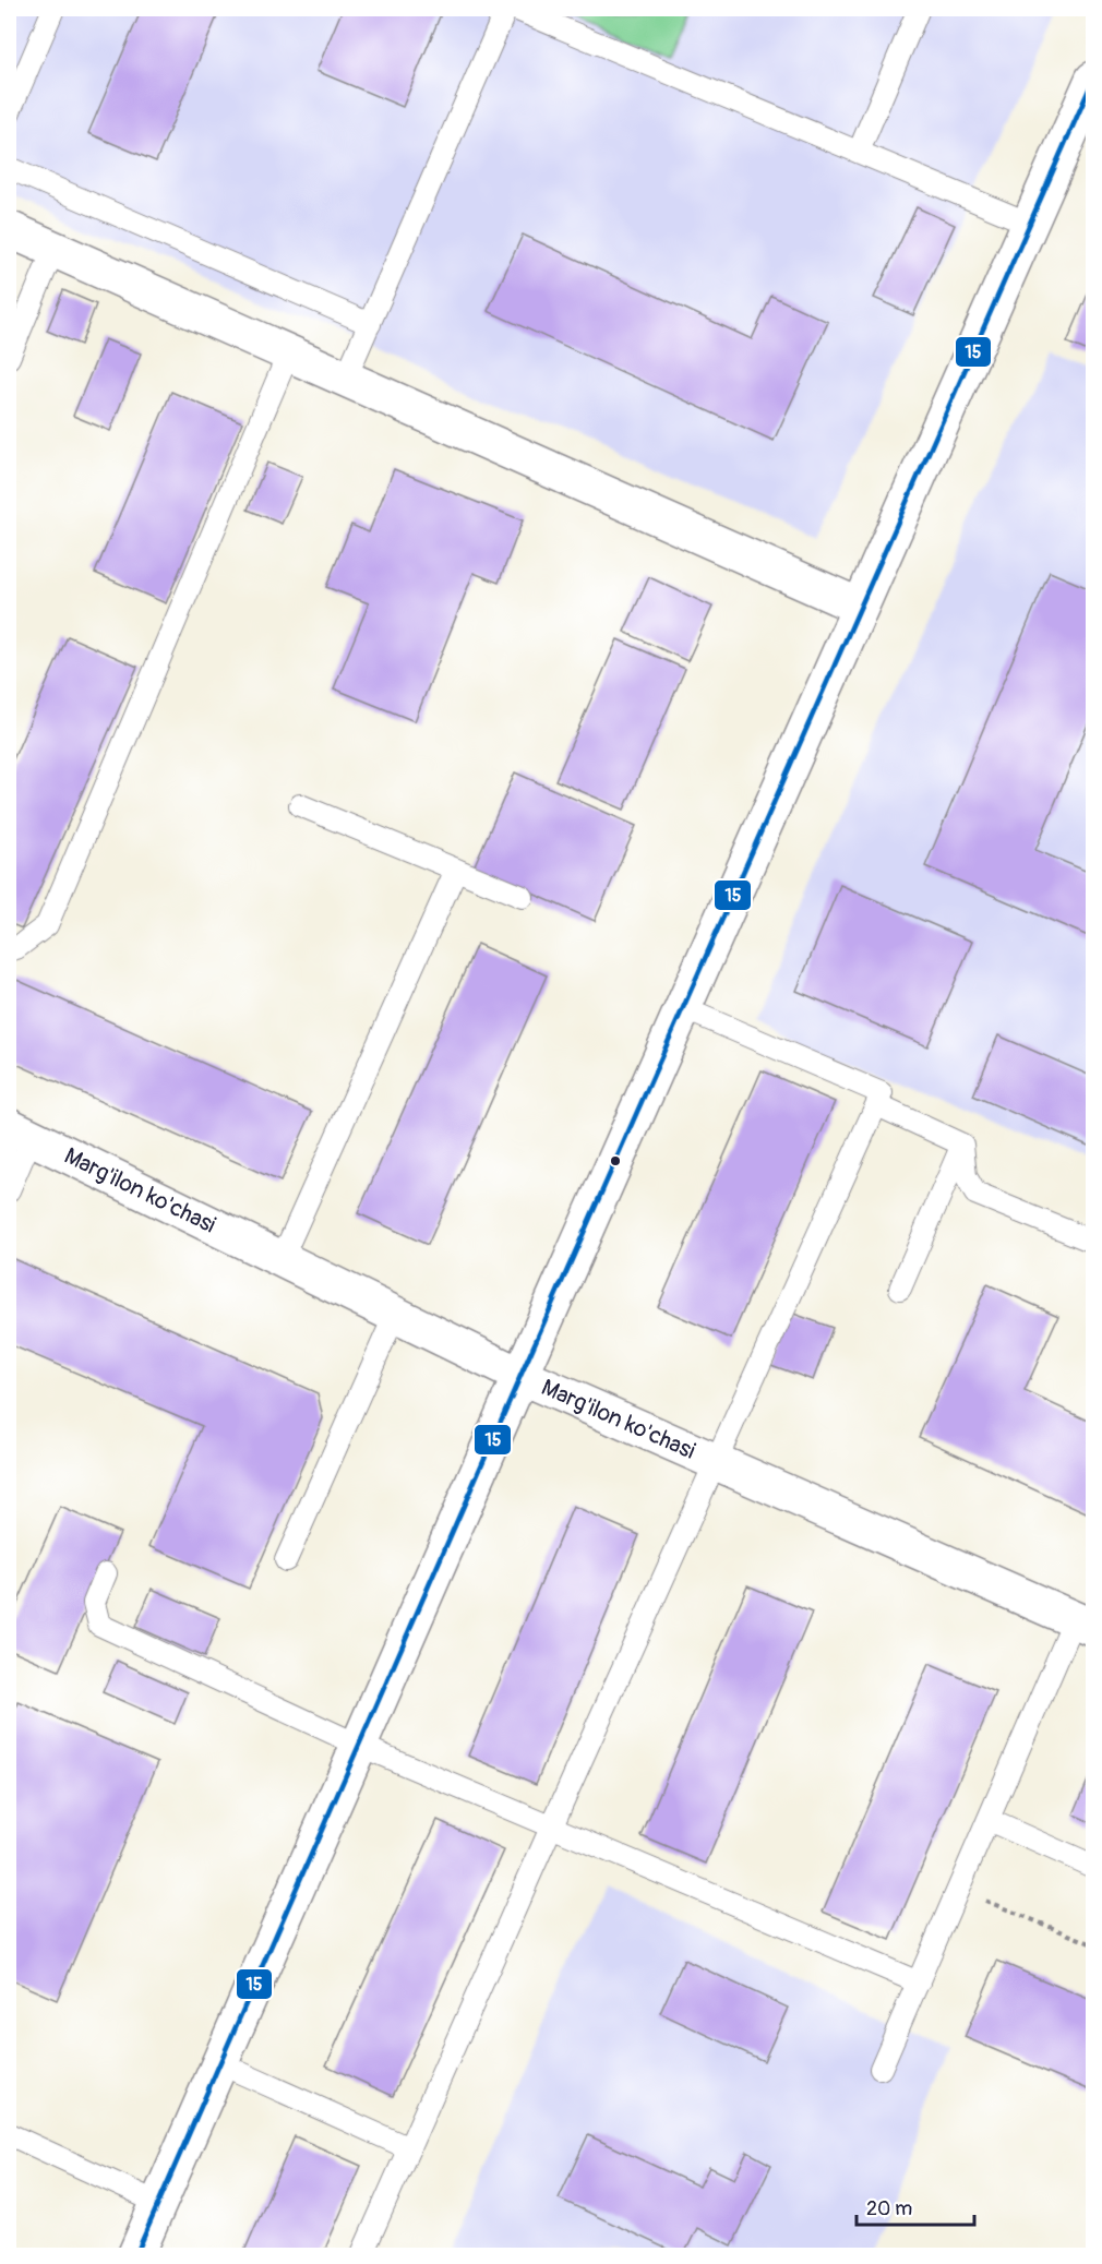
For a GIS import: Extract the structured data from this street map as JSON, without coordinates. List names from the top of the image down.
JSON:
{
  "streets": {
    "street": ["Marg'ilon ko'chasi"]
  },
  "lines": ["transit line 15"],
  "scale_bar": "20 m"
}
